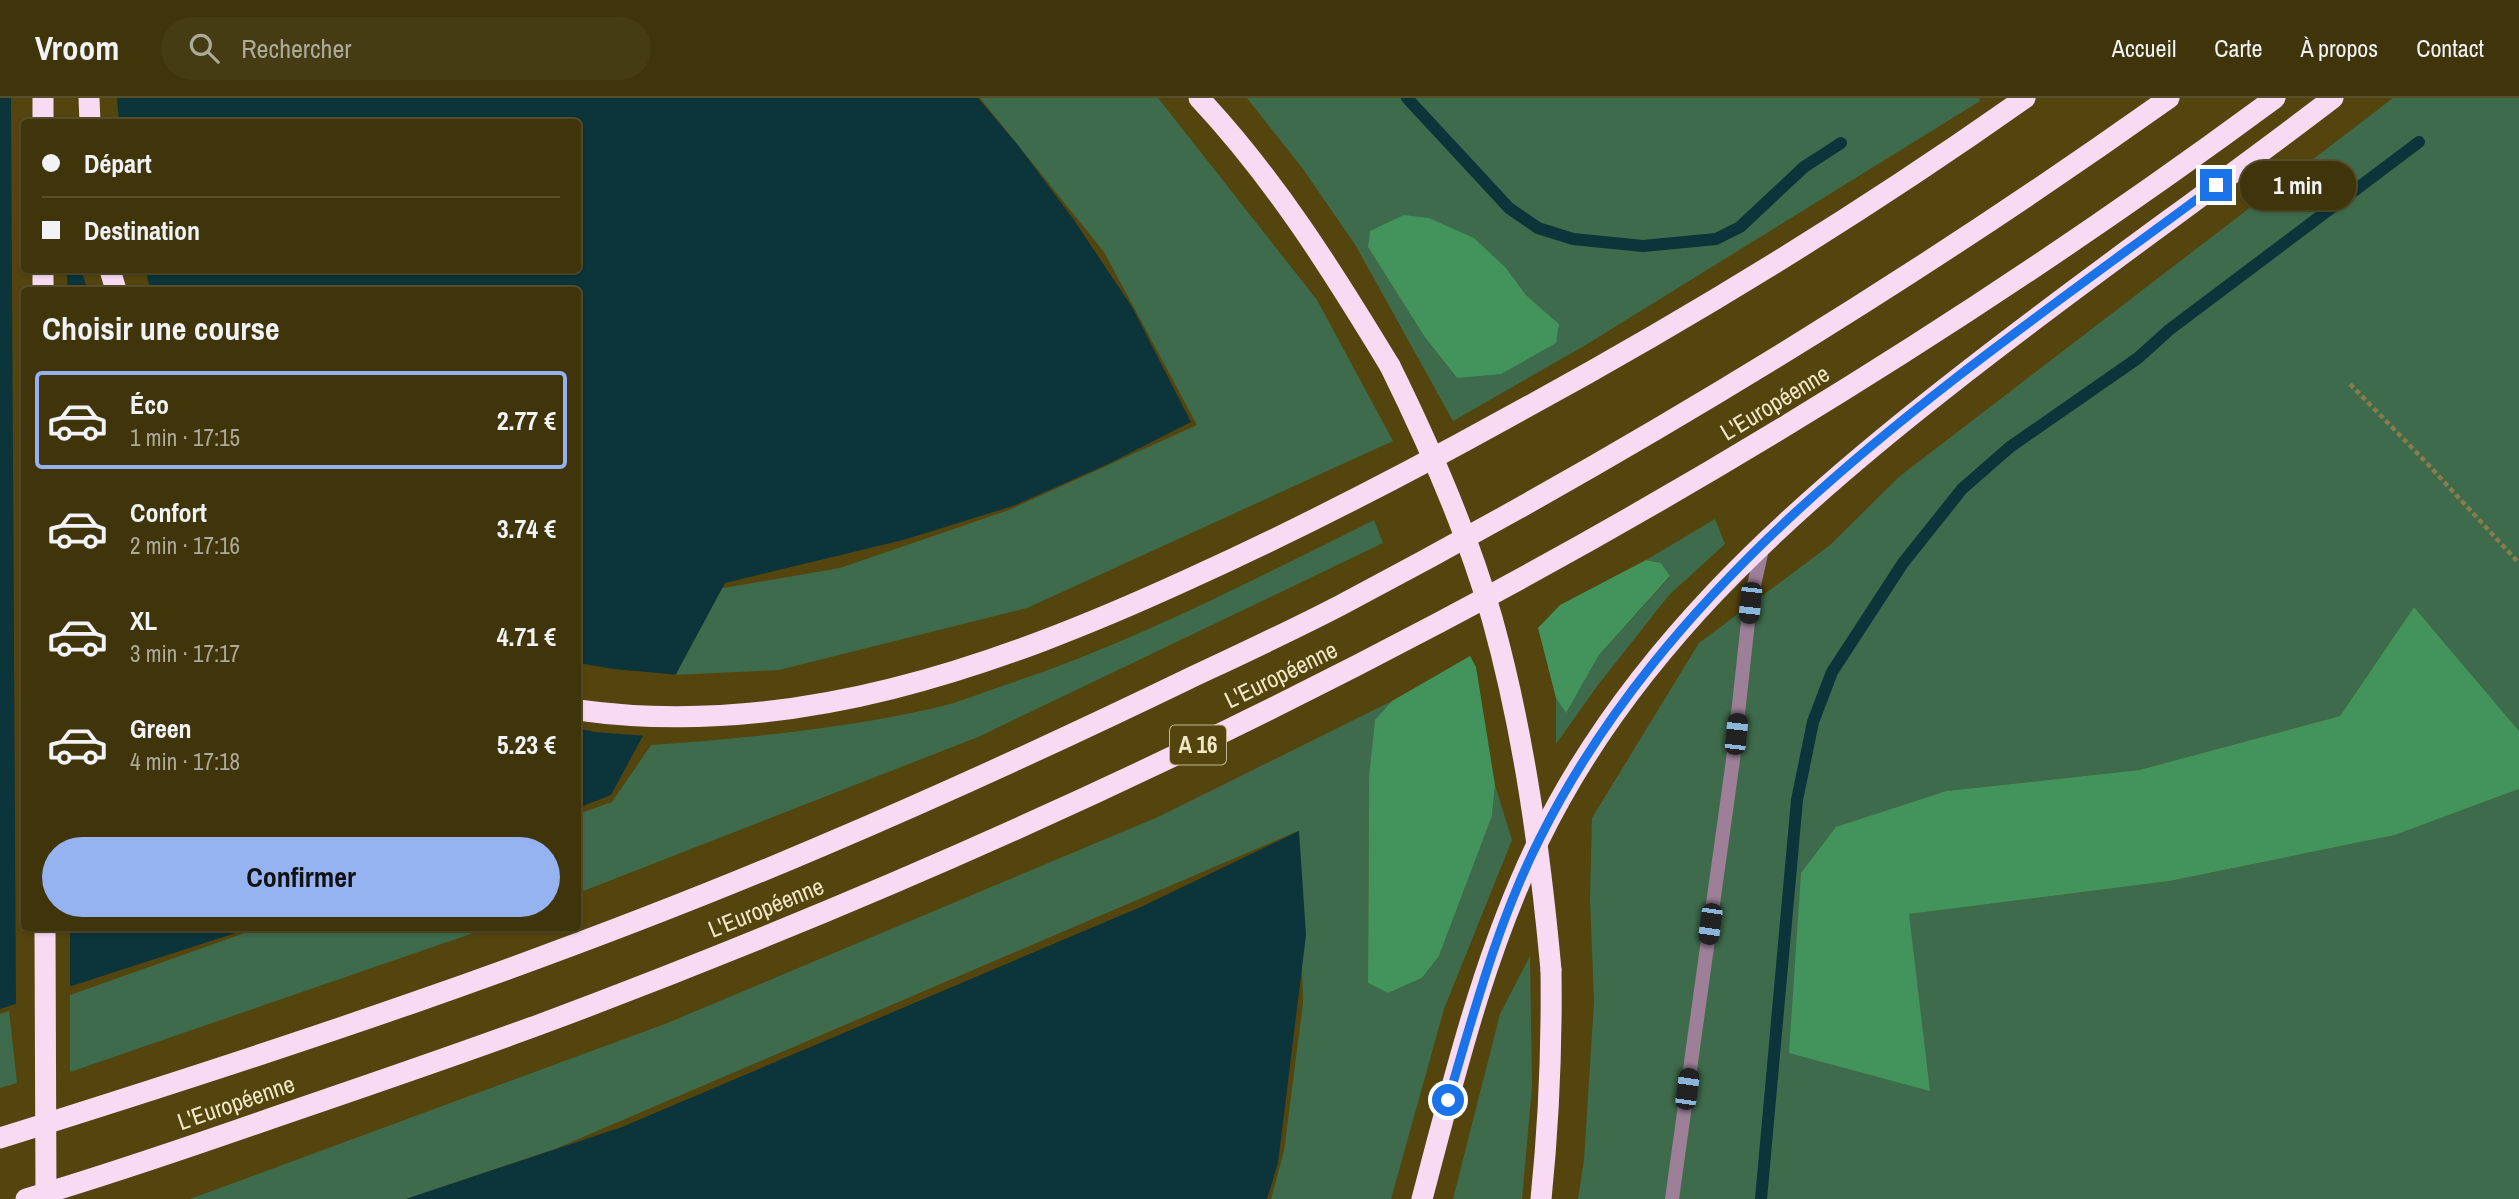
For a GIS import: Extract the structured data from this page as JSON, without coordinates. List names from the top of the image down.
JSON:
{
  "streets": {
    "highway": ["L'Européenne", "A 16"]
  },
  "page": {
    "header": "Vroom",
    "search": "Rechercher",
    "nav": [
      "Accueil",
      "Carte",
      "À propos",
      "Contact"
    ],
    "banner": ["Départ", "Destination"],
    "bubble": "1 min",
    "heading": "Choisir une course",
    "list": [
      {
        "name": "Éco",
        "note": "1 min · 17:15",
        "value": "2.77 €"
      },
      {
        "name": "Confort",
        "note": "2 min · 17:16",
        "value": "3.74 €"
      },
      {
        "name": "XL",
        "note": "3 min · 17:17",
        "value": "4.71 €"
      },
      {
        "name": "Green",
        "note": "4 min · 17:18",
        "value": "5.23 €"
      }
    ],
    "buttons": "Confirmer"
  }
}
